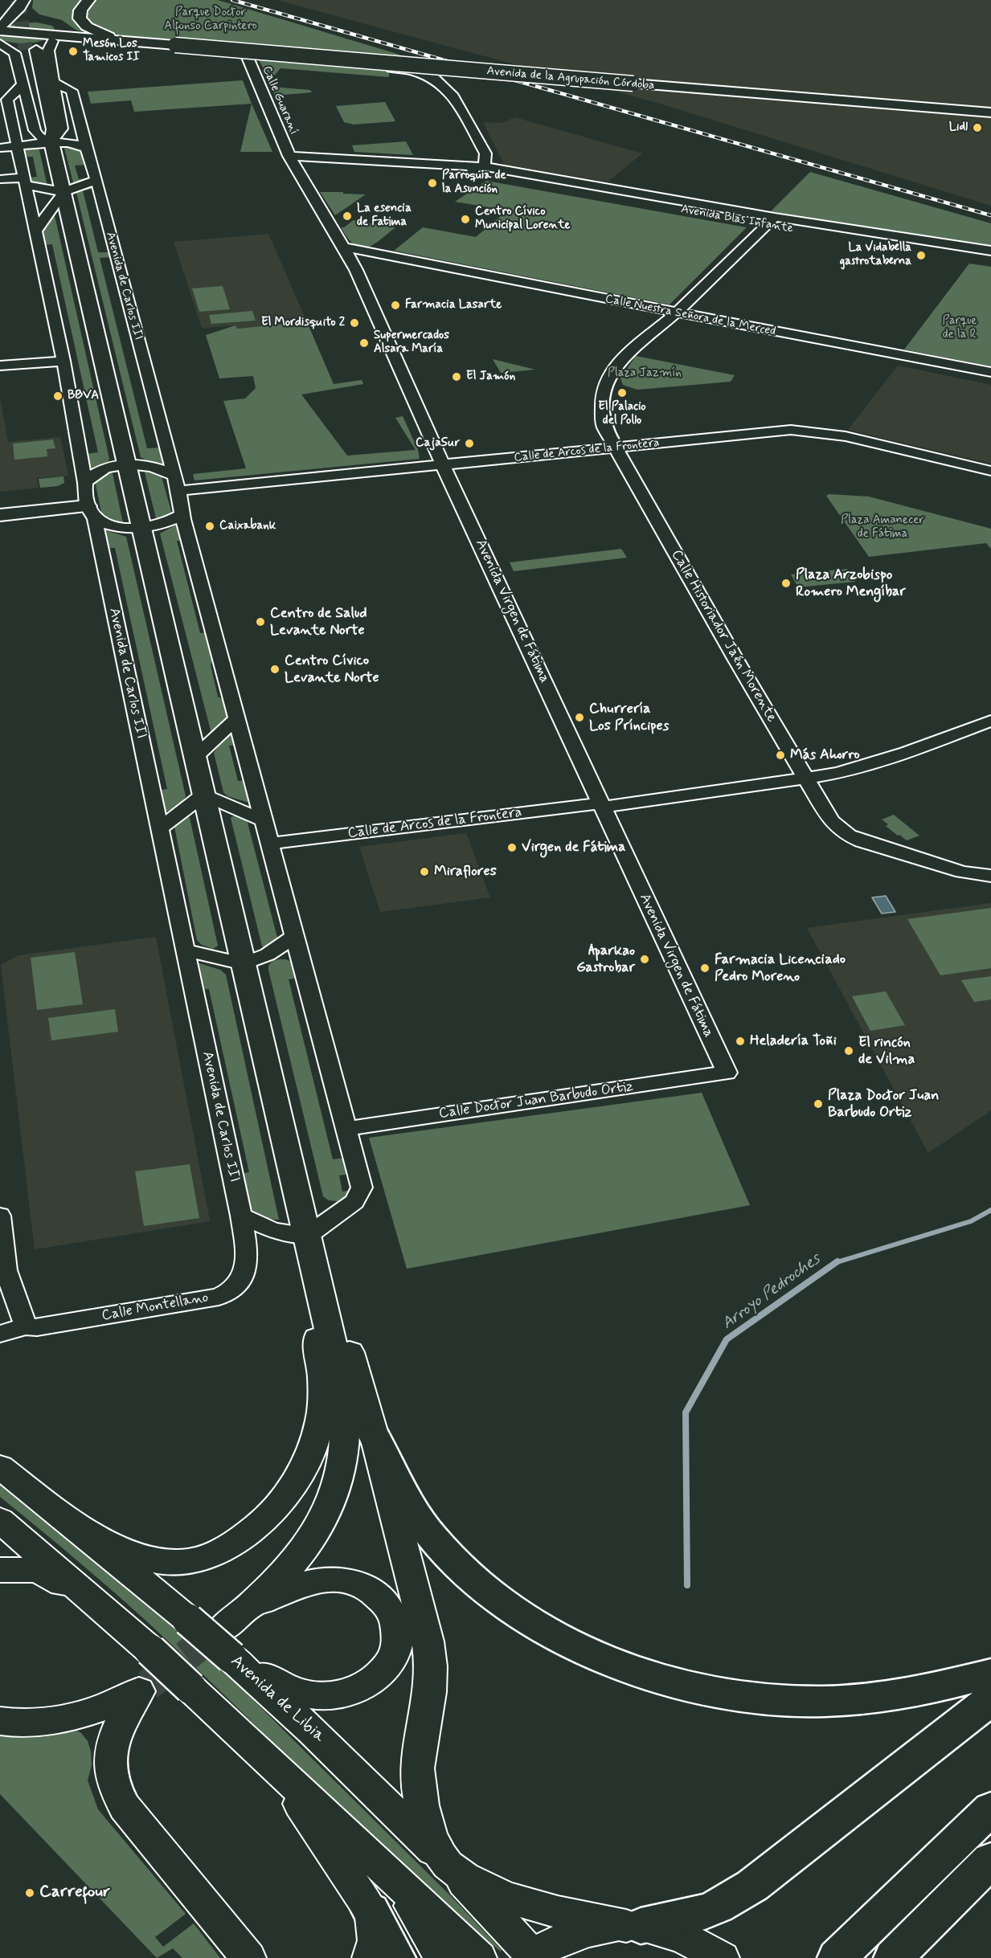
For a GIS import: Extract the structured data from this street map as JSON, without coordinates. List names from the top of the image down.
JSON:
{
  "streets": {
    "main road": ["Avenida de la Agrupación Córdoba", "Avenida de Libia"],
    "street": [
      "Calle Guaraní",
      "Avenida Blas Infante",
      "Avenida de Carlos III",
      "Calle Nuestra Señora de la Merced",
      "Calle de Arcos de la Frontera",
      "Avenida Virgen de Fátima",
      "Calle Historiador Jaén Morente",
      "Calle Doctor Juan Barbudo Ortiz",
      "Calle Montellano"
    ]
  },
  "crossings": [
    ["Avenida de la Agrupación Córdoba", "Calle Guaraní"],
    ["Calle Guaraní", "Avenida Blas Infante"],
    ["Calle Guaraní", "Avenida Virgen de Fátima"],
    ["Avenida Blas Infante", "Avenida Virgen de Fátima"],
    ["Avenida Blas Infante", "Calle Historiador Jaén Morente"],
    ["Avenida de Carlos III", "Calle de Arcos de la Frontera"],
    ["Avenida de Carlos III", "Calle Doctor Juan Barbudo Ortiz"],
    ["Avenida de Carlos III", "Calle Montellano"],
    ["Calle Nuestra Señora de la Merced", "Avenida Virgen de Fátima"],
    ["Calle Nuestra Señora de la Merced", "Calle Historiador Jaén Morente"],
    ["Calle de Arcos de la Frontera", "Avenida Virgen de Fátima"],
    ["Calle de Arcos de la Frontera", "Calle Historiador Jaén Morente"],
    ["Avenida Virgen de Fátima", "Calle Doctor Juan Barbudo Ortiz"]
  ],
  "water": ["Arroyo Pedroches"],
  "parks": [
    "Parque Doctor Alfonso Carpintero",
    "Parque de la R",
    "Plaza Jazmín",
    "Plaza Amanecer de Fátima"
  ],
  "places": [
    "Mesón Los Tamicos II",
    "Lidl",
    "Parroquia de la Asunción",
    "La esencia de Fatima",
    "Centro Cívico Municipal Lorente",
    "La Vidabella gastrotaberna",
    "Farmacia Lasarte",
    "El Mordisquito 2",
    "Supermercados Alsara María",
    "El Jamón",
    "El Palacio del Pollo",
    "BBVA",
    "CajaSur",
    "Caixabank",
    "Plaza Arzobispo Romero Mengíbar",
    "Centro de Salud Levante Norte",
    "Centro Cívico Levante Norte",
    "Churrería Los Príncipes",
    "Más Ahorro",
    "Virgen de Fátima",
    "Miraflores",
    "Aparkao Gastrobar",
    "Farmacia Licenciado Pedro Moreno",
    "Heladería Toñi",
    "El rincón de Vilma",
    "Plaza Doctor Juan Barbudo Ortiz",
    "Carrefour"
  ]
}
